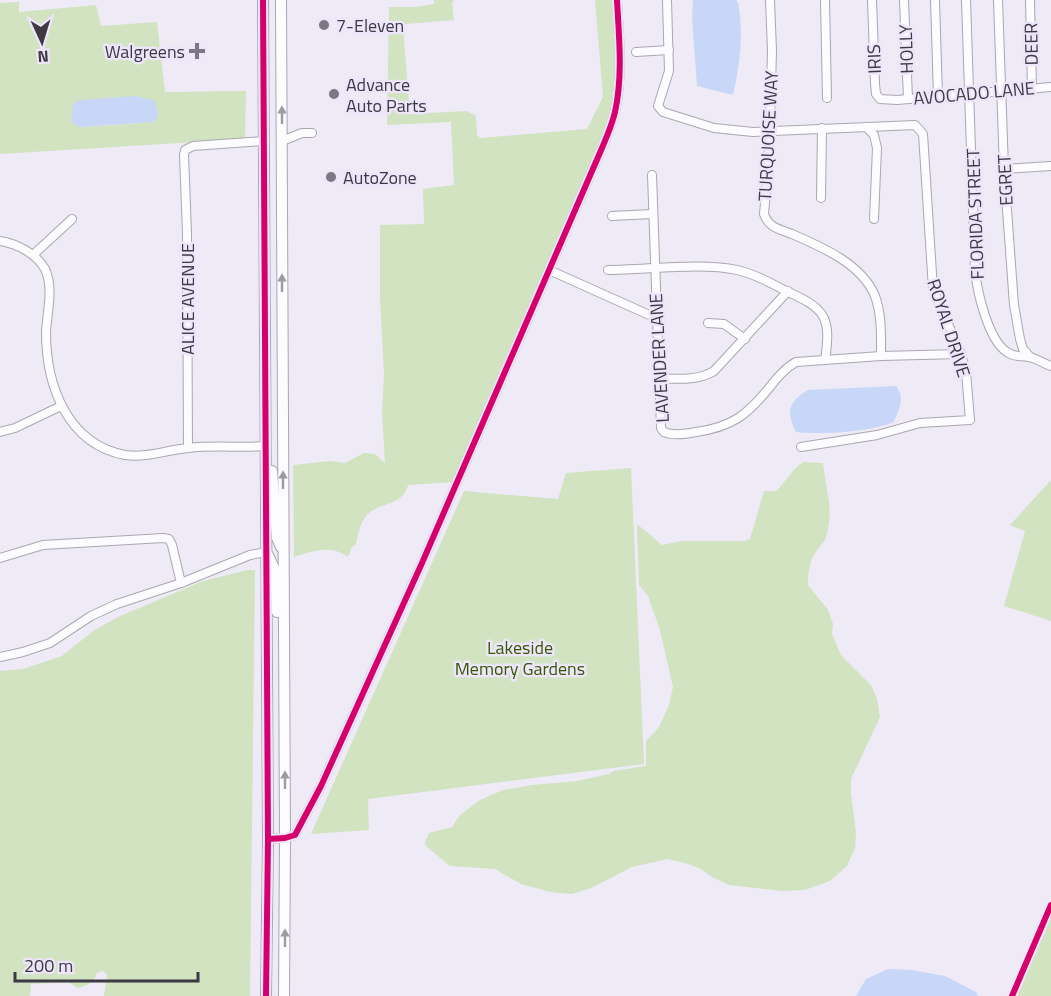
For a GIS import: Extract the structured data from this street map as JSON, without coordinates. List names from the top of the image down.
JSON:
{
  "streets": {
    "street": [
      "DEER",
      "HOLLY",
      "IRIS",
      "AVOCADO LANE",
      "TURQUOISE WAY",
      "EGRET",
      "FLORIDA STREET",
      "ALICE AVENUE",
      "ROYAL DRIVE",
      "LAVENDER LANE"
    ]
  },
  "crossings": [
    ["DEER", "AVOCADO LANE"],
    ["HOLLY", "AVOCADO LANE"],
    ["IRIS", "AVOCADO LANE"],
    ["AVOCADO LANE", "EGRET"],
    ["AVOCADO LANE", "FLORIDA STREET"],
    ["TURQUOISE WAY", "ROYAL DRIVE"],
    ["TURQUOISE WAY", "LAVENDER LANE"],
    ["EGRET", "FLORIDA STREET"],
    ["ROYAL DRIVE", "LAVENDER LANE"]
  ],
  "parks": ["Lakeside Memory Gardens"],
  "places": {
    "other": ["7-Eleven", "Advance Auto Parts", "AutoZone"],
    "health": ["Walgreens"]
  },
  "scale_bar": "200 m",
  "north": "bottom"
}
